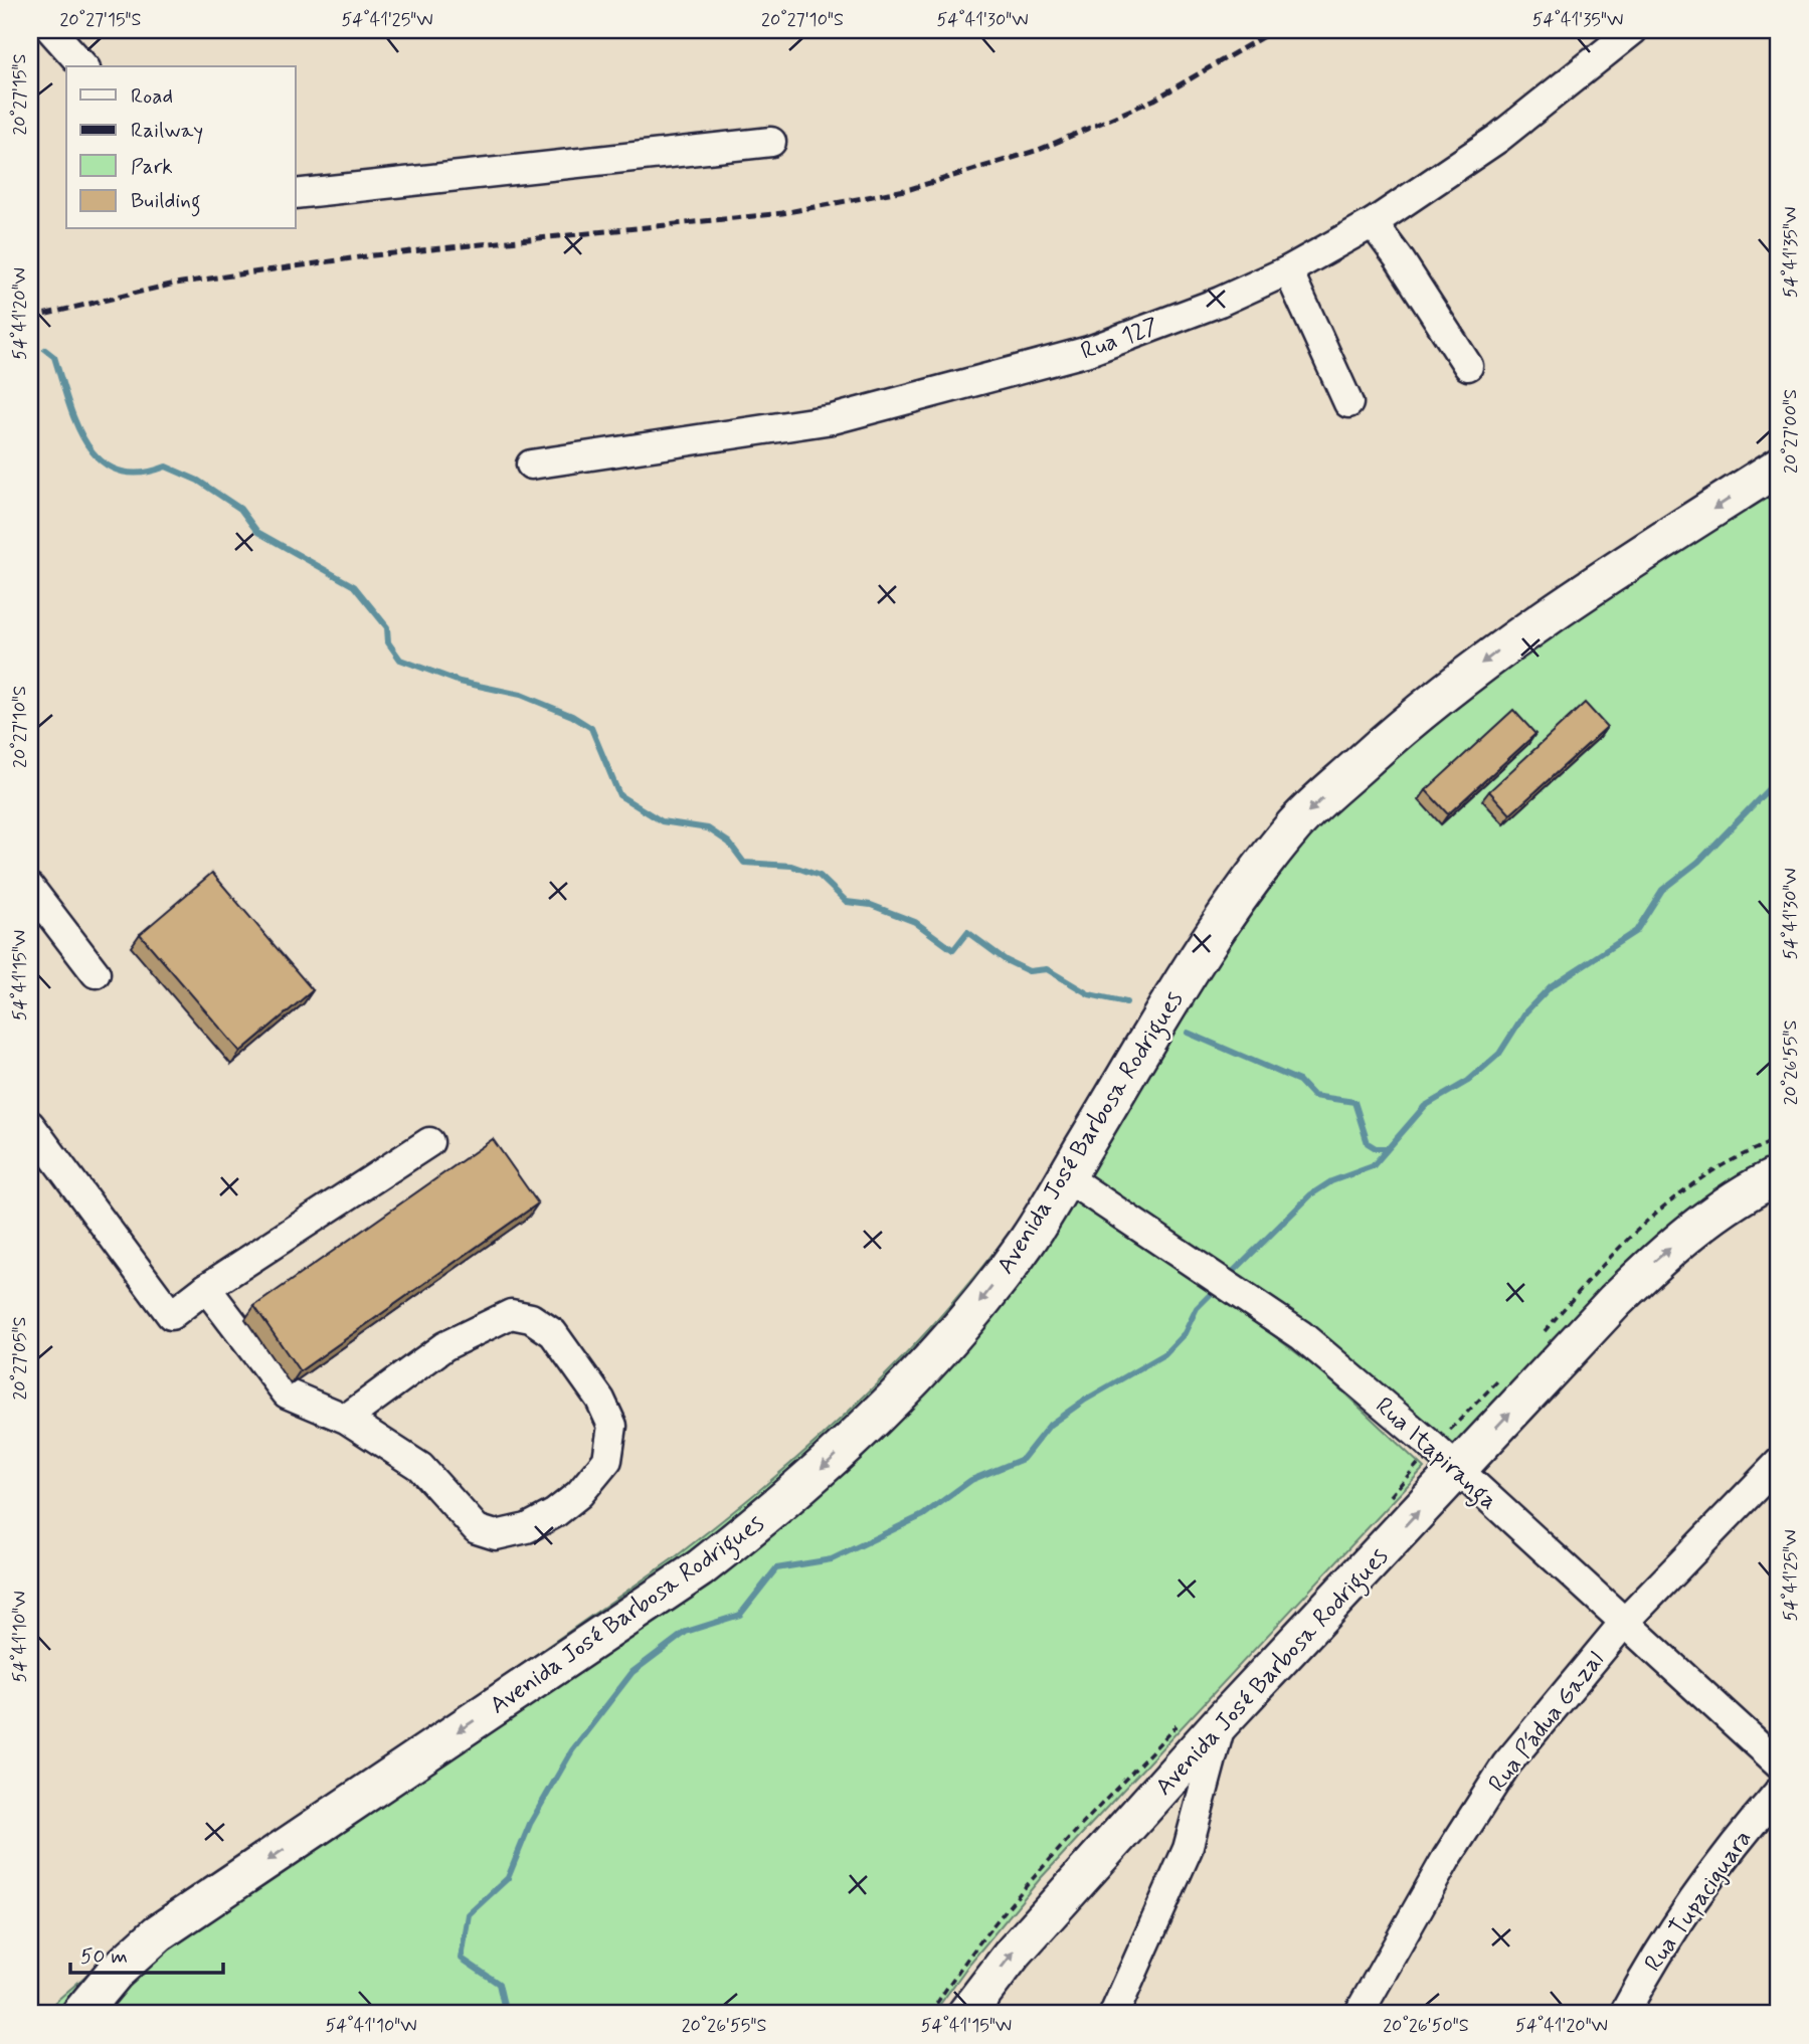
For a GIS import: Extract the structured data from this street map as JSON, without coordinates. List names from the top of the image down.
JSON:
{
  "streets": {
    "main road": ["Avenida José Barbosa Rodrigues"],
    "street": [
      "Rua 127",
      "Rua Itapiranga",
      "Rua Pádua Gazal",
      "Rua Tupaciguara"
    ]
  },
  "crossings": [
    ["Avenida José Barbosa Rodrigues", "Rua Itapiranga"],
    ["Rua Itapiranga", "Rua Pádua Gazal"]
  ],
  "legend": [
    "Road",
    "Railway",
    "Park",
    "Building"
  ],
  "scale_bar": "50 m",
  "coordinates": [
    "20°27'15\"S",
    "54°41'25\"W",
    "20°27'10\"S",
    "54°41'30\"W",
    "54°41'35\"W",
    "54°41'20\"W",
    "20°27'00\"S",
    "54°41'15\"W",
    "20°26'55\"S",
    "20°27'05\"S",
    "54°41'10\"W",
    "20°26'50\"S"
  ]
}
